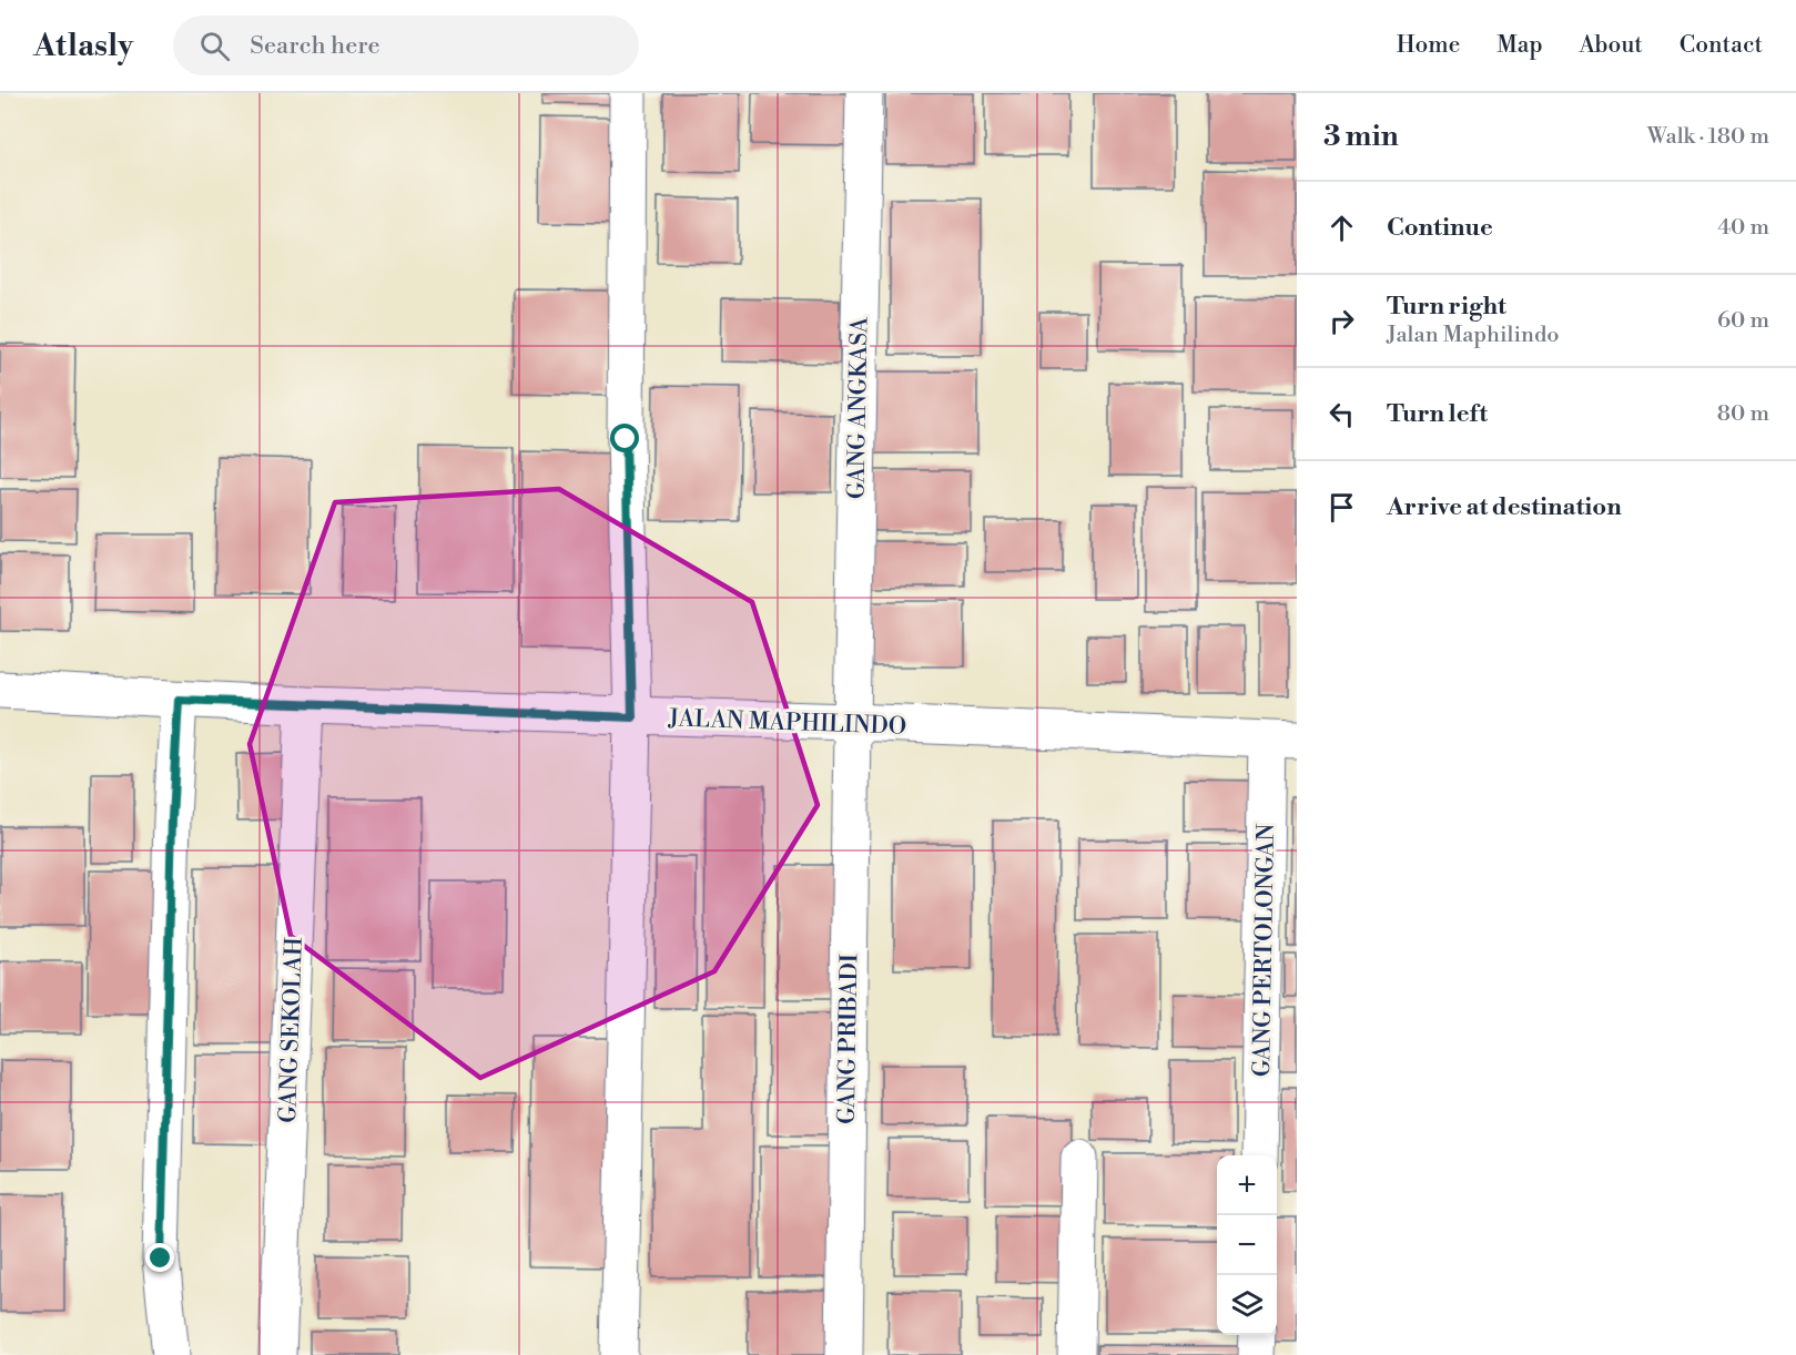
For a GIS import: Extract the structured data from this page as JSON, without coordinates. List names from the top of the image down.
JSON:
{
  "streets": {
    "street": [
      "GANG ANGKASA",
      "JALAN MAPHILINDO",
      "GANG PERTOLONGAN",
      "GANG SEKOLAH",
      "GANG PRIBADI"
    ]
  },
  "crossings": [
    ["GANG ANGKASA", "JALAN MAPHILINDO"],
    ["GANG ANGKASA", "GANG PRIBADI"],
    ["JALAN MAPHILINDO", "GANG PERTOLONGAN"],
    ["JALAN MAPHILINDO", "GANG SEKOLAH"],
    ["JALAN MAPHILINDO", "GANG PRIBADI"]
  ],
  "page": {
    "header": "Atlasly",
    "search": "Search here",
    "nav": [
      "Home",
      "Map",
      "About",
      "Contact"
    ],
    "heading": ["3 min", "Walk · 180 m"],
    "list": [
      ["Continue", "40 m"],
      ["Turn right", "Jalan Maphilindo", "60 m"],
      ["Turn left", "80 m"],
      "Arrive at destination"
    ],
    "map_buttons": ["+", "−"]
  }
}
